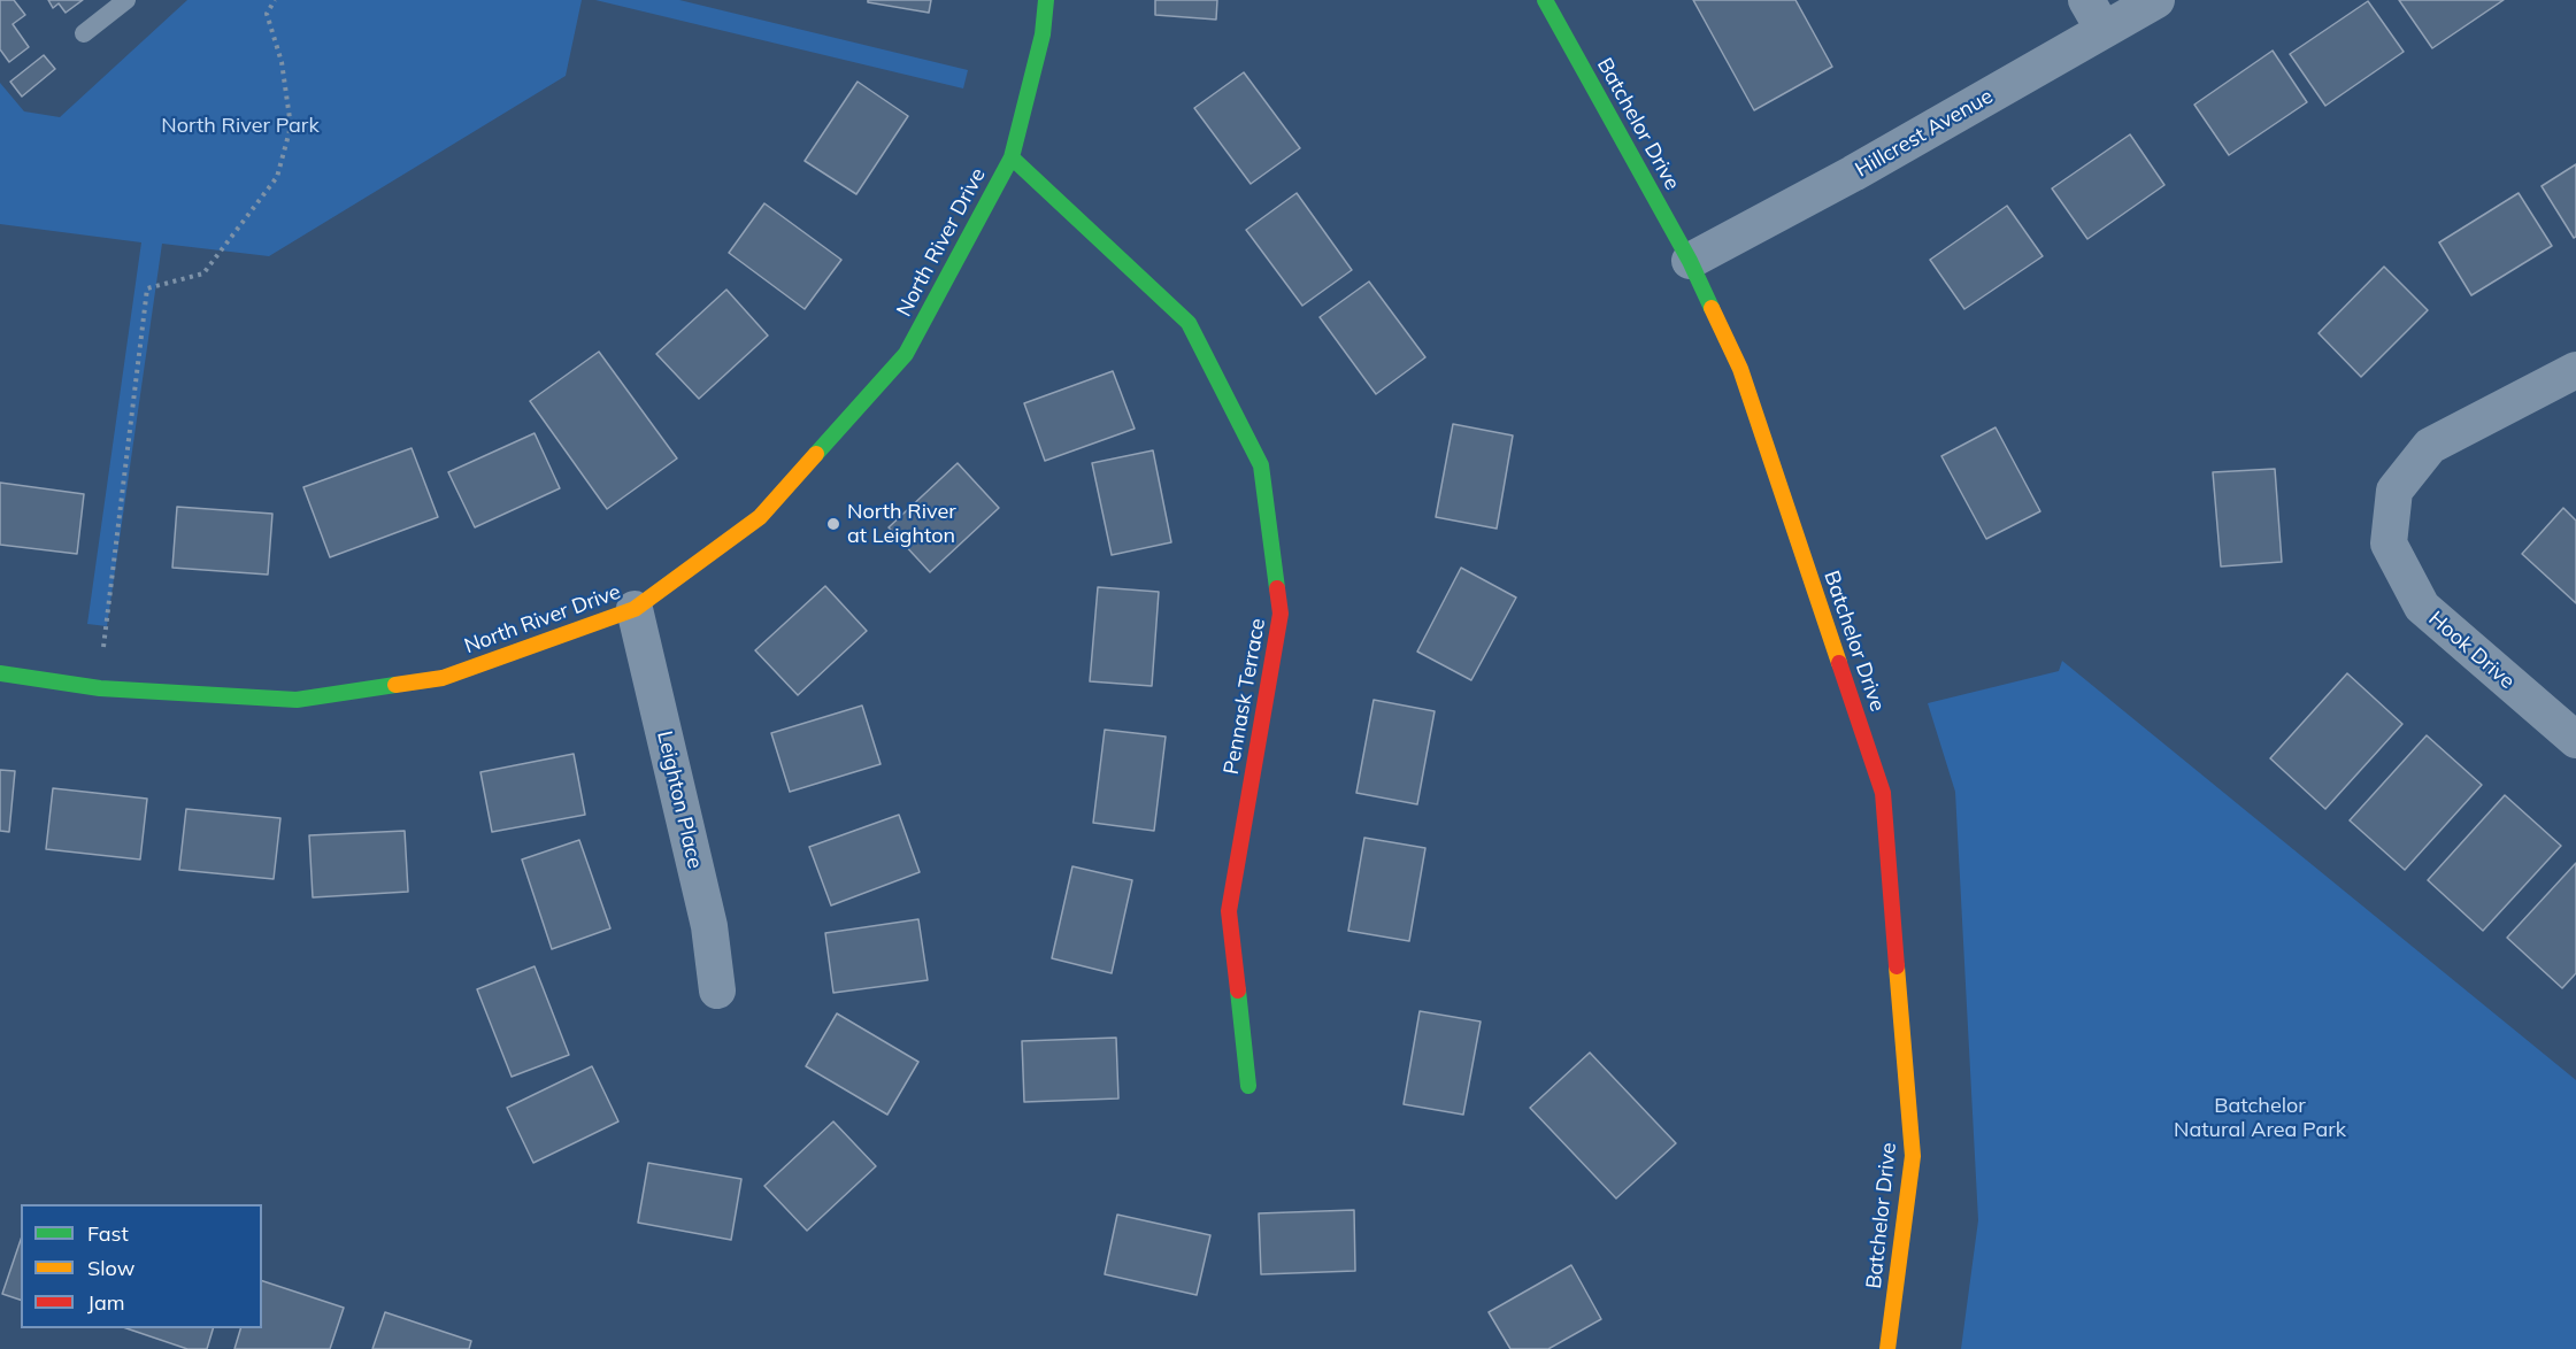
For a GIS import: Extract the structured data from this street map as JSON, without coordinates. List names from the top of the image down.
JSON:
{
  "streets": {
    "street": [
      "Batchelor Drive",
      "Hillcrest Avenue",
      "North River Drive",
      "Hook Drive",
      "Pennask Terrace",
      "Leighton Place"
    ]
  },
  "crossings": [
    ["Batchelor Drive", "Hillcrest Avenue"],
    ["North River Drive", "Pennask Terrace"],
    ["North River Drive", "Leighton Place"]
  ],
  "parks": ["North River Park", "Batchelor Natural Area Park"],
  "places": ["North River at Leighton"],
  "legend": ["Fast", "Slow", "Jam"]
}
